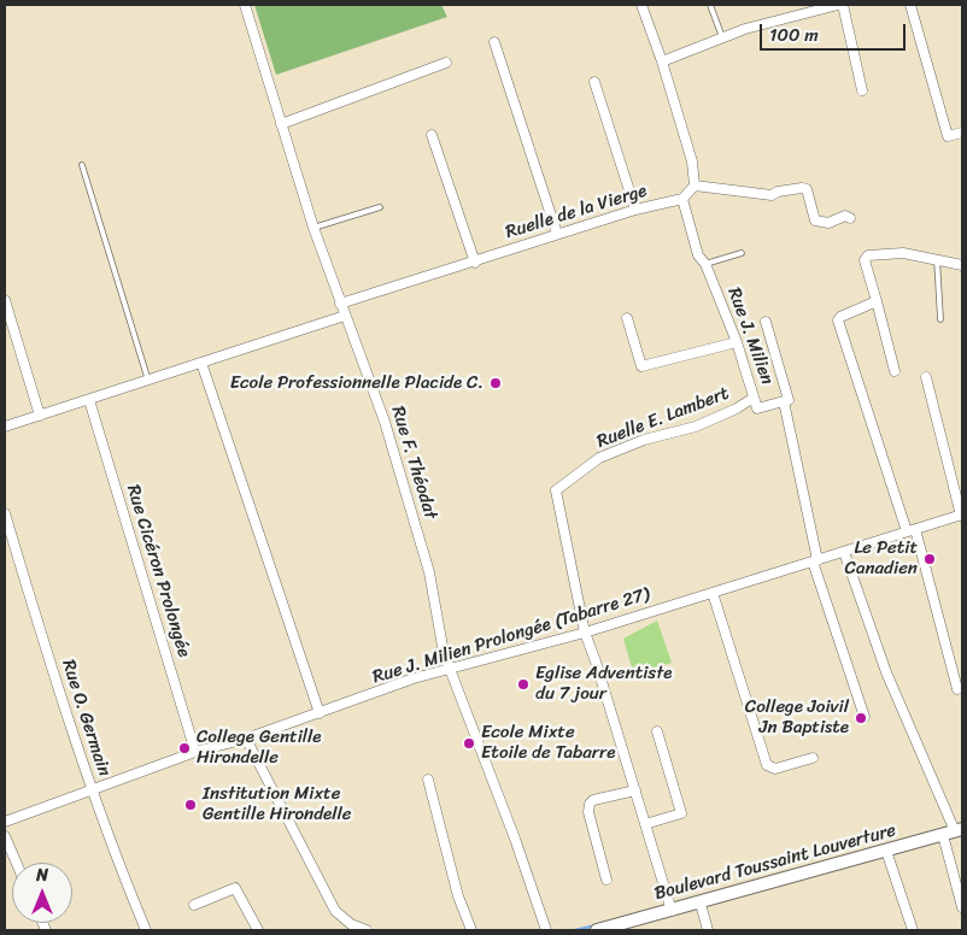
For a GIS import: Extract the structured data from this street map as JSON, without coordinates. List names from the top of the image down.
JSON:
{
  "streets": {
    "main road": ["Boulevard Toussaint Louverture"],
    "street": [
      "Ruelle de la Vierge",
      "Rue J. Milien",
      "Ruelle E. Lambert",
      "Rue F. Théodat",
      "Rue Cicéron Prolongée",
      "Rue J. Milien Prolongée (Tabarre 27)",
      "Rue O. Germain"
    ]
  },
  "crossings": [
    ["Ruelle de la Vierge", "Rue J. Milien"],
    ["Ruelle de la Vierge", "Rue F. Théodat"],
    ["Rue J. Milien", "Ruelle E. Lambert"],
    ["Rue J. Milien", "Rue J. Milien Prolongée (Tabarre 27)"],
    ["Ruelle E. Lambert", "Rue J. Milien Prolongée (Tabarre 27)"],
    ["Rue F. Théodat", "Rue J. Milien Prolongée (Tabarre 27)"],
    ["Rue Cicéron Prolongée", "Rue J. Milien Prolongée (Tabarre 27)"],
    ["Rue J. Milien Prolongée (Tabarre 27)", "Rue O. Germain"]
  ],
  "places": [
    "Ecole Professionnelle Placide C.",
    "Le Petit Canadien",
    "Eglise Adventiste du 7 jour",
    "College Joivil Jn Baptiste",
    "Ecole Mixte Etoile de Tabarre",
    "College Gentille Hirondelle",
    "Institution Mixte Gentille Hirondelle"
  ],
  "scale_bar": "100 m",
  "north": "top"
}
